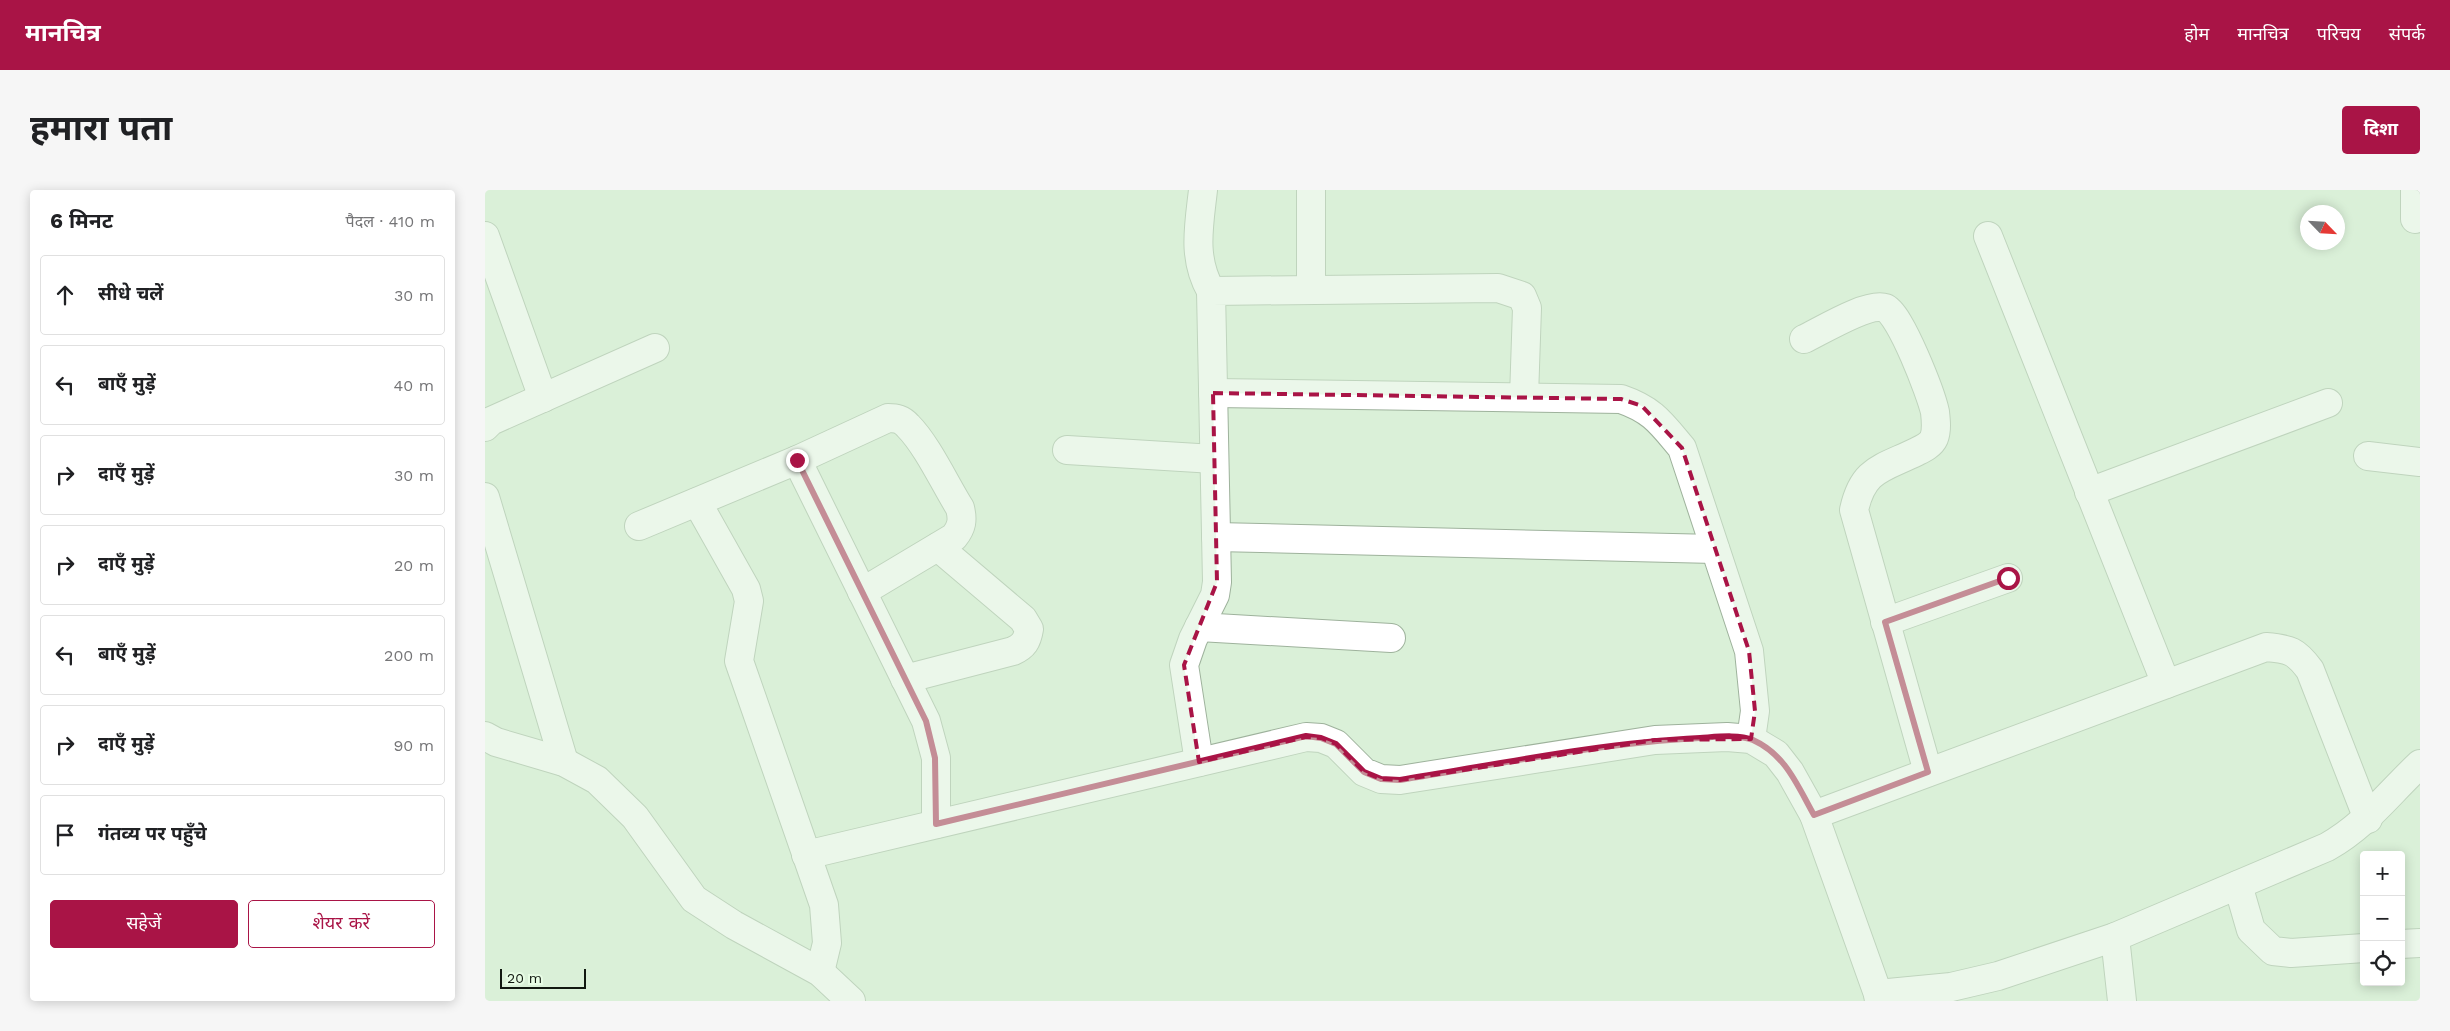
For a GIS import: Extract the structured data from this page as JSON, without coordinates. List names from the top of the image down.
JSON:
{
  "scale_bar": "20 m",
  "north": "bottom right",
  "page": {
    "header": "मानचित्र",
    "nav": [
      "होम",
      "मानचित्र",
      "परिचय",
      "संपर्क"
    ],
    "buttons": [
      "दिशा",
      ["सहेजें", "शेयर करें"]
    ],
    "title": "हमारा पता",
    "heading": ["6 मिनट", "पैदल · 410 m"],
    "list": [
      ["सीधे चलें", "30 m"],
      ["बाएँ मुड़ें", "40 m"],
      ["दाएँ मुड़ें", "30 m"],
      ["दाएँ मुड़ें", "20 m"],
      ["बाएँ मुड़ें", "200 m"],
      ["दाएँ मुड़ें", "90 m"],
      "गंतव्य पर पहुँचे"
    ],
    "map_buttons": ["+", "−"],
    "scale": "20 m"
  }
}
